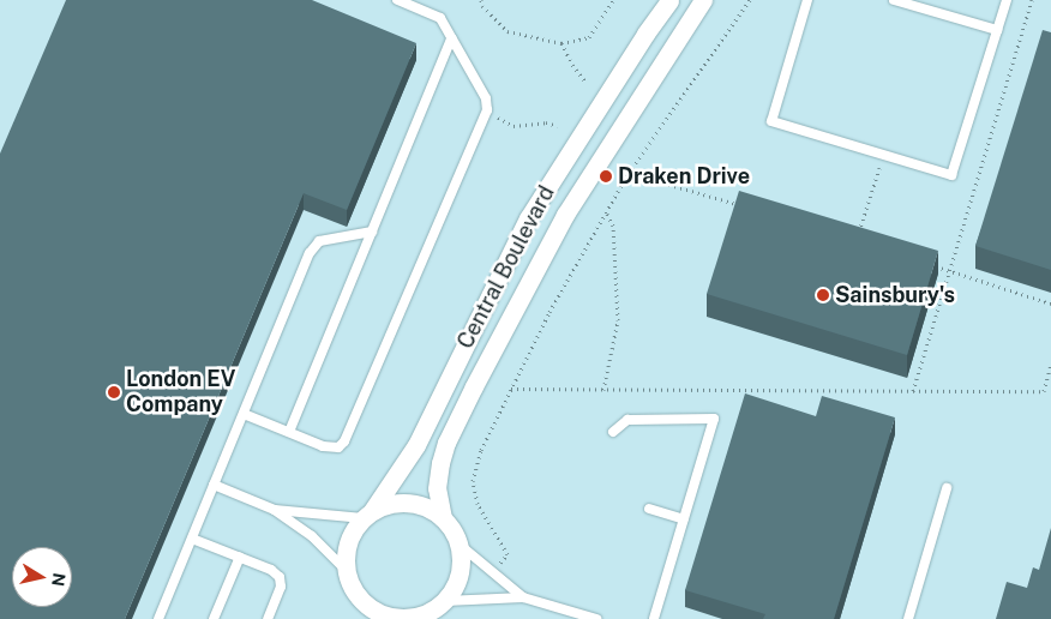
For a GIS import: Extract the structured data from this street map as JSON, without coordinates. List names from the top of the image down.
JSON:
{
  "streets": {
    "street": ["Central Boulevard"]
  },
  "places": ["Draken Drive", "Sainsbury's", "London EV Company"],
  "north": "right"
}
